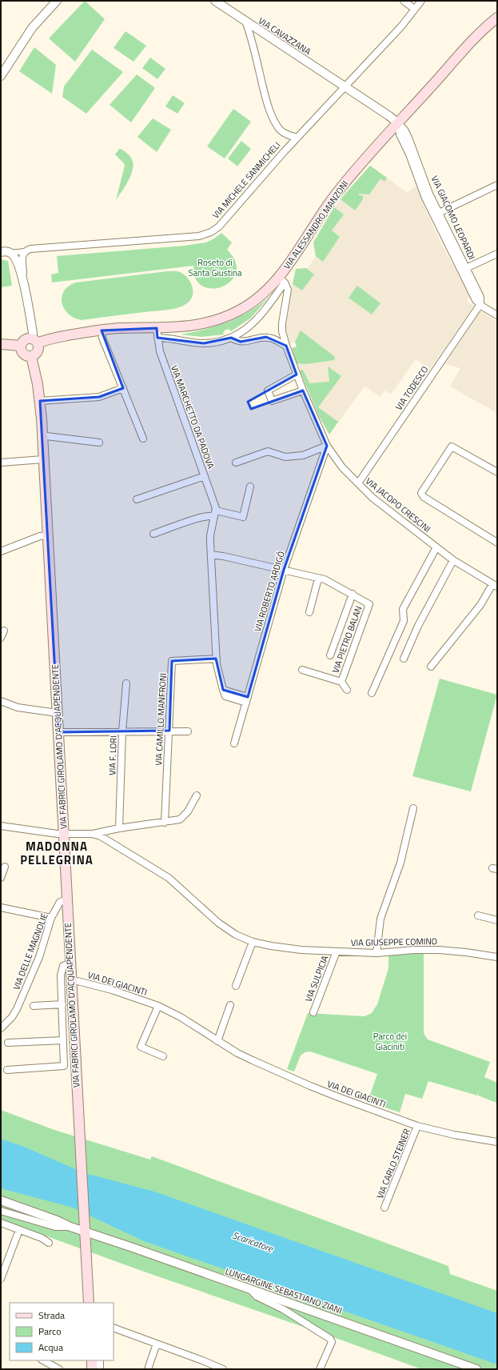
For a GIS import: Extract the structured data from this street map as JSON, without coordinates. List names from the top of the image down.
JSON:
{
  "streets": {
    "main road": ["VIA ALESSANDRO MANZONI", "VIA FABRICI GIROLAMO D'ACQUAPENDENTE"],
    "street": [
      "VIA CAVAZZANA",
      "VIA MICHELE SANMICHELI",
      "VIA GIACOMO LEOPARDI",
      "VIA TODESCO",
      "VIA MARCHETTO DA PADOVA",
      "VIA JACOPO CRESCINI",
      "VIA ROBERTO ARDIGÒ",
      "VIA PIETRO BALAN",
      "VIA CAMILLO MANFRONI",
      "VIA F. LORI",
      "VIA GIUSEPPE COMINO",
      "VIA DELLE MAGNOLIE",
      "VIA SULPICIA",
      "VIA DEI GIACINTI",
      "VIA CARLO STEINER",
      "LUNGARGINE SEBASTIANO ZIANI"
    ]
  },
  "crossings": [
    ["VIA CAVAZZANA", "VIA MICHELE SANMICHELI"],
    ["VIA CAVAZZANA", "VIA GIACOMO LEOPARDI"],
    ["VIA MICHELE SANMICHELI", "VIA GIACOMO LEOPARDI"],
    ["VIA GIACOMO LEOPARDI", "VIA ALESSANDRO MANZONI"],
    ["VIA GIACOMO LEOPARDI", "VIA TODESCO"],
    ["VIA ALESSANDRO MANZONI", "VIA MARCHETTO DA PADOVA"],
    ["VIA ALESSANDRO MANZONI", "VIA JACOPO CRESCINI"],
    ["VIA ALESSANDRO MANZONI", "VIA FABRICI GIROLAMO D'ACQUAPENDENTE"],
    ["VIA TODESCO", "VIA JACOPO CRESCINI"],
    ["VIA MARCHETTO DA PADOVA", "VIA ROBERTO ARDIGÒ"],
    ["VIA MARCHETTO DA PADOVA", "VIA PIETRO BALAN"],
    ["VIA MARCHETTO DA PADOVA", "VIA CAMILLO MANFRONI"],
    ["VIA JACOPO CRESCINI", "VIA ROBERTO ARDIGÒ"],
    ["VIA ROBERTO ARDIGÒ", "VIA PIETRO BALAN"],
    ["VIA FABRICI GIROLAMO D'ACQUAPENDENTE", "VIA GIUSEPPE COMINO"],
    ["VIA FABRICI GIROLAMO D'ACQUAPENDENTE", "VIA DELLE MAGNOLIE"],
    ["VIA FABRICI GIROLAMO D'ACQUAPENDENTE", "VIA DEI GIACINTI"],
    ["VIA FABRICI GIROLAMO D'ACQUAPENDENTE", "LUNGARGINE SEBASTIANO ZIANI"],
    ["VIA GIUSEPPE COMINO", "VIA SULPICIA"],
    ["VIA DEI GIACINTI", "VIA CARLO STEINER"]
  ],
  "districts": ["MADONNA PELLEGRINA"],
  "water": ["Scaricatore"],
  "parks": ["Roseto di Santa Giustina", "Parco dei Giaciniti"],
  "legend": ["Strada", "Parco", "Acqua"]
}
